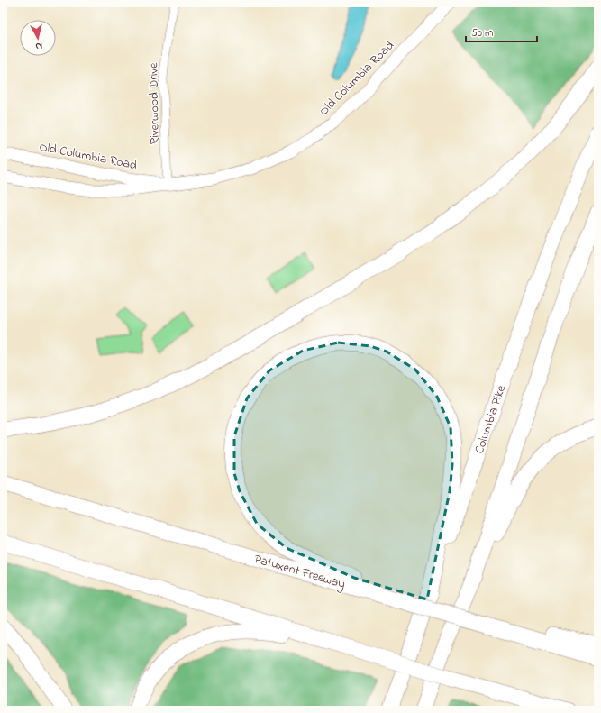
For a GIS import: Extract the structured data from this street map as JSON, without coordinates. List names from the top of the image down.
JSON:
{
  "streets": {
    "highway": ["Columbia Pike", "Patuxent Freeway"],
    "street": ["Old Columbia Road", "Riverwood Drive"]
  },
  "crossings": [
    ["Old Columbia Road", "Riverwood Drive"]
  ],
  "scale_bar": "50 m",
  "north": "bottom"
}
